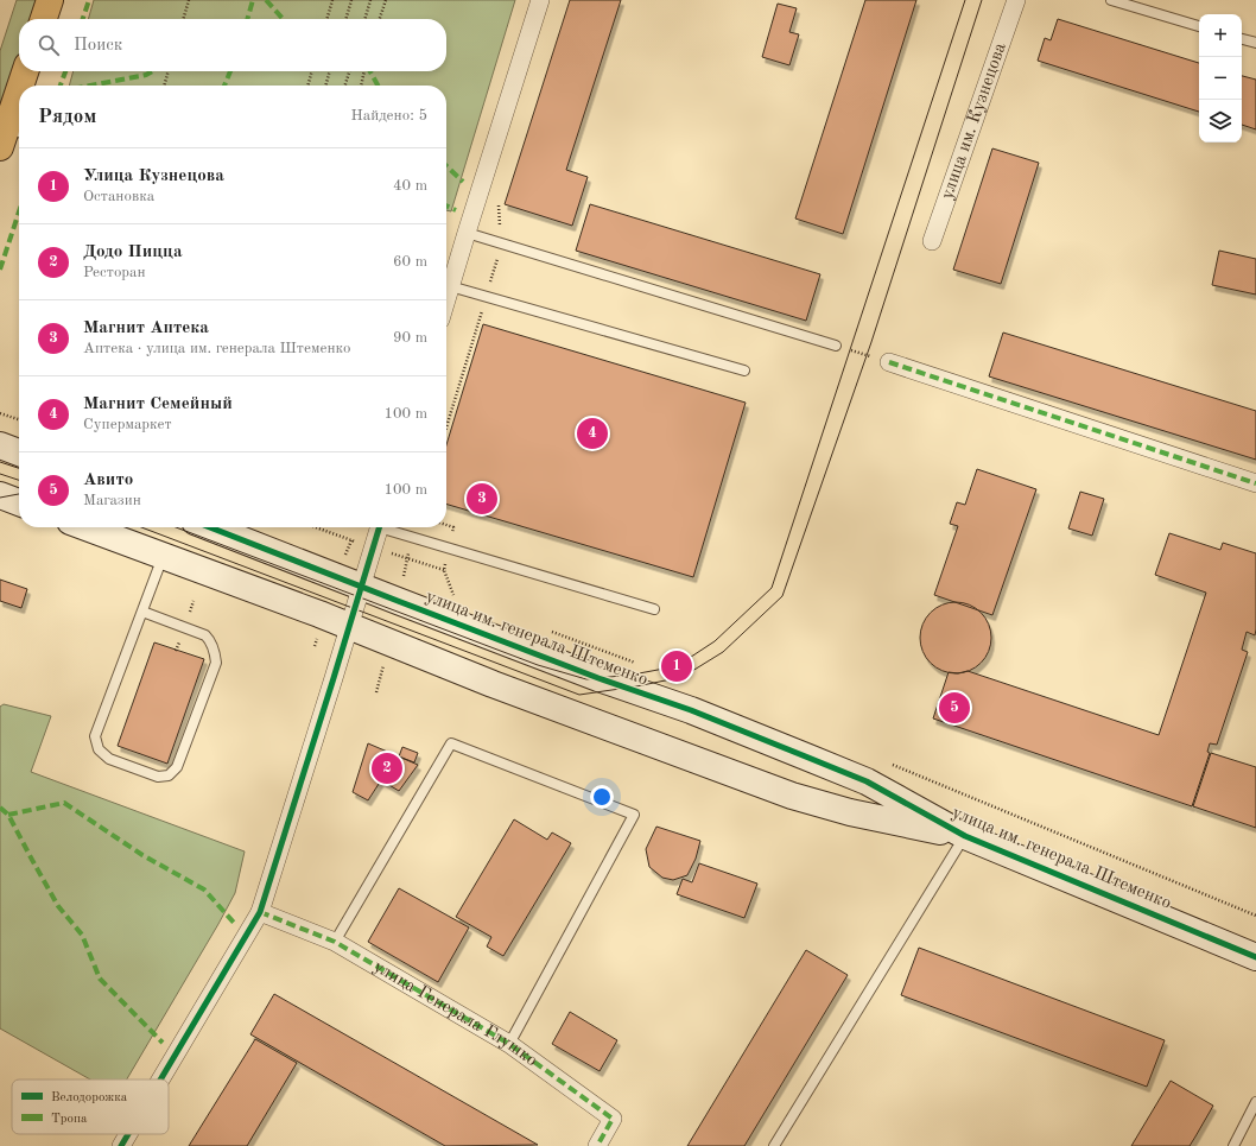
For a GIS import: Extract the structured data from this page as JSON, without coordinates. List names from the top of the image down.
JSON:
{
  "streets": {
    "street": ["улица им. Кузнецова", "улица им. генерала Штеменко", "улица Генерала Глушко"]
  },
  "legend": ["Велодорожка", "Тропа"],
  "page": {
    "map_buttons": ["+", "−"],
    "search": "Поиск",
    "heading": ["Рядом", "Найдено: 5"],
    "list": [
      {
        "mark": "1",
        "name": "Улица Кузнецова",
        "note": "Остановка",
        "value": "40 m"
      },
      {
        "mark": "2",
        "name": "Додо Пицца",
        "note": "Ресторан",
        "value": "60 m"
      },
      {
        "mark": "3",
        "name": "Магнит Аптека",
        "note": "Аптека · улица им. генерала Штеменко",
        "value": "90 m"
      },
      {
        "mark": "4",
        "name": "Магнит Семейный",
        "note": "Супермаркет",
        "value": "100 m"
      },
      {
        "mark": "5",
        "name": "Авито",
        "note": "Магазин",
        "value": "100 m"
      }
    ],
    "pins": [
      "4",
      "3",
      "1",
      "5",
      "2"
    ]
  }
}
